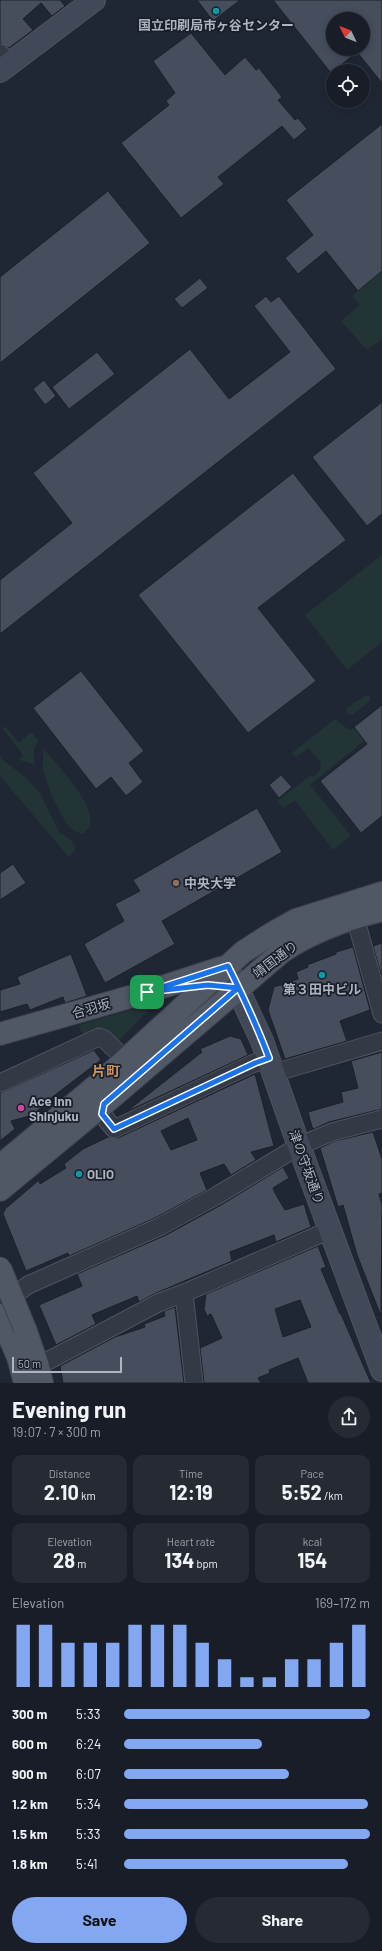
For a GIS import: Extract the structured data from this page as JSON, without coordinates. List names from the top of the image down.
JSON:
{
  "streets": {
    "main road": ["靖国通り", "合羽坂"],
    "street": ["津の守坂通り"]
  },
  "crossings": [
    ["靖国通り", "合羽坂"],
    ["靖国通り", "津の守坂通り"],
    ["合羽坂", "津の守坂通り"]
  ],
  "districts": ["片町"],
  "places": [
    "国立印刷局市ヶ谷センター",
    "中央大学",
    "第３田中ビル",
    "Ace Inn Shinjuku",
    "OLIO"
  ],
  "scale_bar": "50 m",
  "north": "top left",
  "page": {
    "scale": "50 m",
    "heading": ["Evening run", "19:07 · 7 × 300 m"],
    "stats": [
      ["Distance", "2.10 km"],
      ["Time", "12:19"],
      ["Pace", "5:52 /km"],
      ["Elevation", "28 m"],
      ["Heart rate", "134 bpm"],
      ["kcal", "154"]
    ],
    "chart": ["Elevation", "169–172 m"],
    "list": [
      {
        "name": "300 m",
        "note": "5:33"
      },
      {
        "name": "600 m",
        "note": "6:24"
      },
      {
        "name": "900 m",
        "note": "6:07"
      },
      {
        "name": "1.2 km",
        "note": "5:34"
      },
      {
        "name": "1.5 km",
        "note": "5:33"
      },
      {
        "name": "1.8 km",
        "note": "5:41"
      }
    ],
    "buttons": ["Save", "Share"]
  }
}
